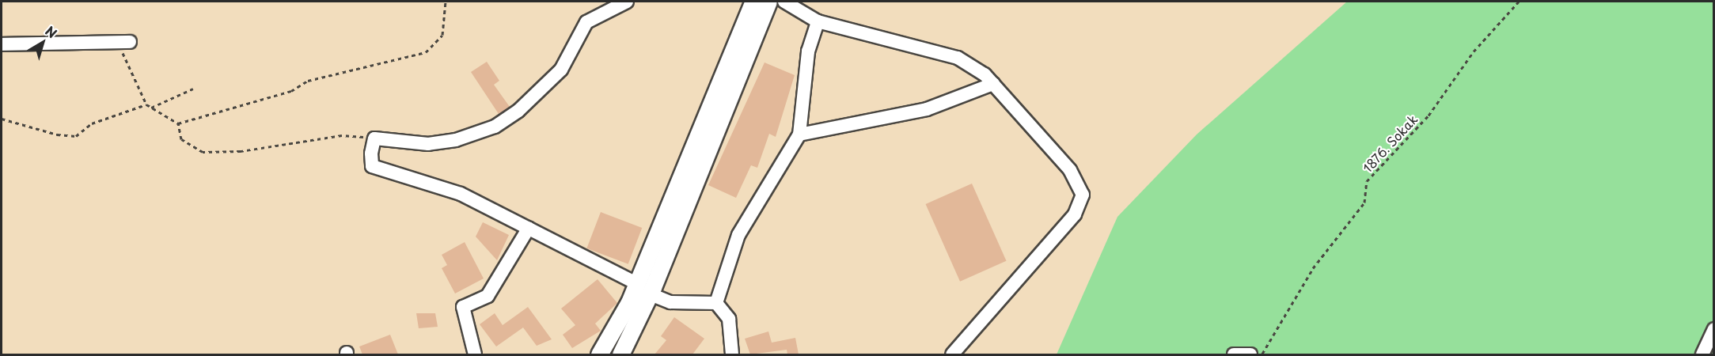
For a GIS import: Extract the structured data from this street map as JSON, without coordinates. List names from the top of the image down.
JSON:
{
  "streets": {
    "path": ["1876. Sokak"]
  },
  "north": "top right"
}
